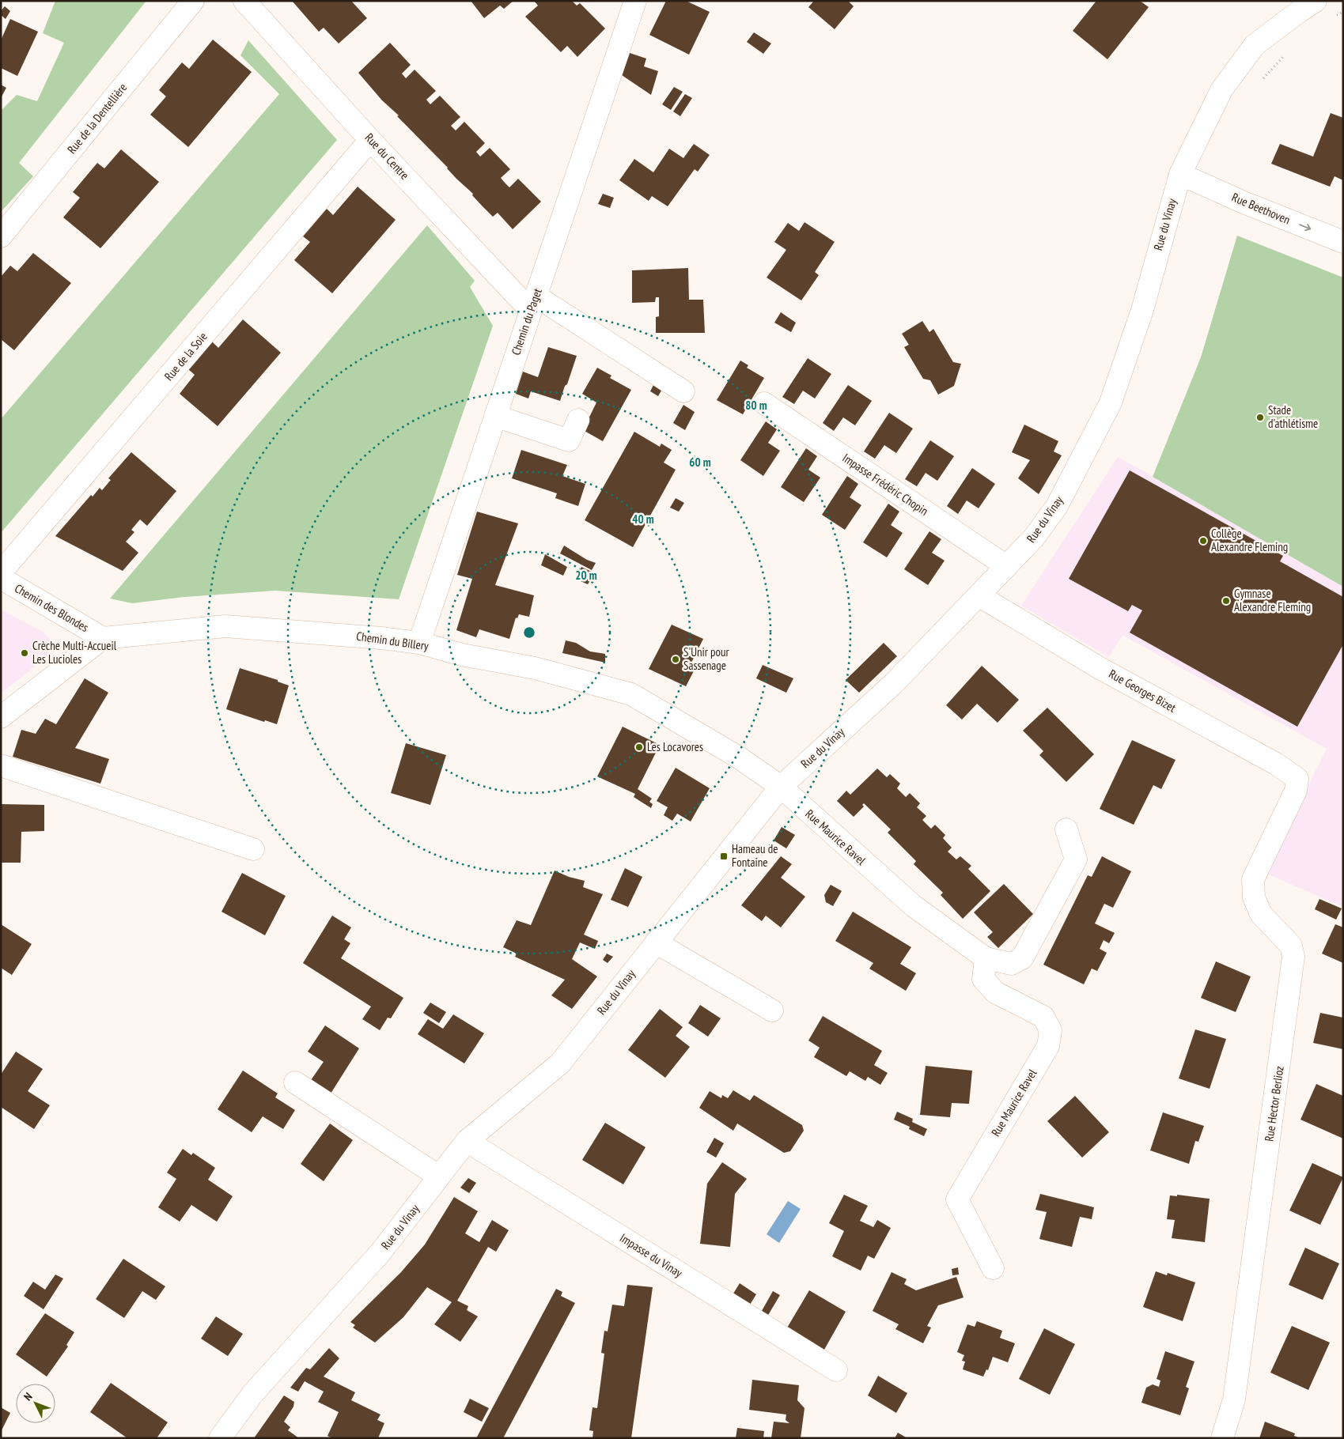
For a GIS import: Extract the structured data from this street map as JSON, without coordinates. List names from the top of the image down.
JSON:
{
  "streets": {
    "street": [
      "Rue de la Dentellière",
      "Rue du Centre",
      "Rue Beethoven",
      "Rue du Vinay",
      "Chemin du Paget",
      "Rue de la Soie",
      "Impasse Frédéric Chopin",
      "Chemin des Blondes",
      "Chemin du Billery",
      "Rue Georges Bizet",
      "Rue Maurice Ravel",
      "Rue Hector Berlioz",
      "Impasse du Vinay"
    ]
  },
  "crossings": [
    ["Rue du Centre", "Chemin du Paget"],
    ["Rue du Centre", "Rue de la Soie"],
    ["Rue Beethoven", "Rue du Vinay"],
    ["Rue du Vinay", "Impasse Frédéric Chopin"],
    ["Rue du Vinay", "Chemin du Billery"],
    ["Rue du Vinay", "Rue Georges Bizet"],
    ["Rue du Vinay", "Rue Maurice Ravel"],
    ["Rue du Vinay", "Impasse du Vinay"],
    ["Chemin du Paget", "Chemin du Billery"],
    ["Chemin des Blondes", "Chemin du Billery"],
    ["Chemin du Billery", "Rue Maurice Ravel"],
    ["Rue Georges Bizet", "Rue Hector Berlioz"]
  ],
  "one_way": ["Rue Beethoven"],
  "places": {
    "other": [
      "Stade d'athlétisme",
      "Collège Alexandre Fleming",
      "Gymnase Alexandre Fleming",
      "Crèche Multi-Accueil Les Lucioles",
      "S'Unir pour Sassenage",
      "Les Locavores"
    ],
    "transit": ["Hameau de Fontaine"]
  },
  "north": "top left",
  "rings": [
    "80 m",
    "60 m",
    "40 m",
    "20 m"
  ]
}
